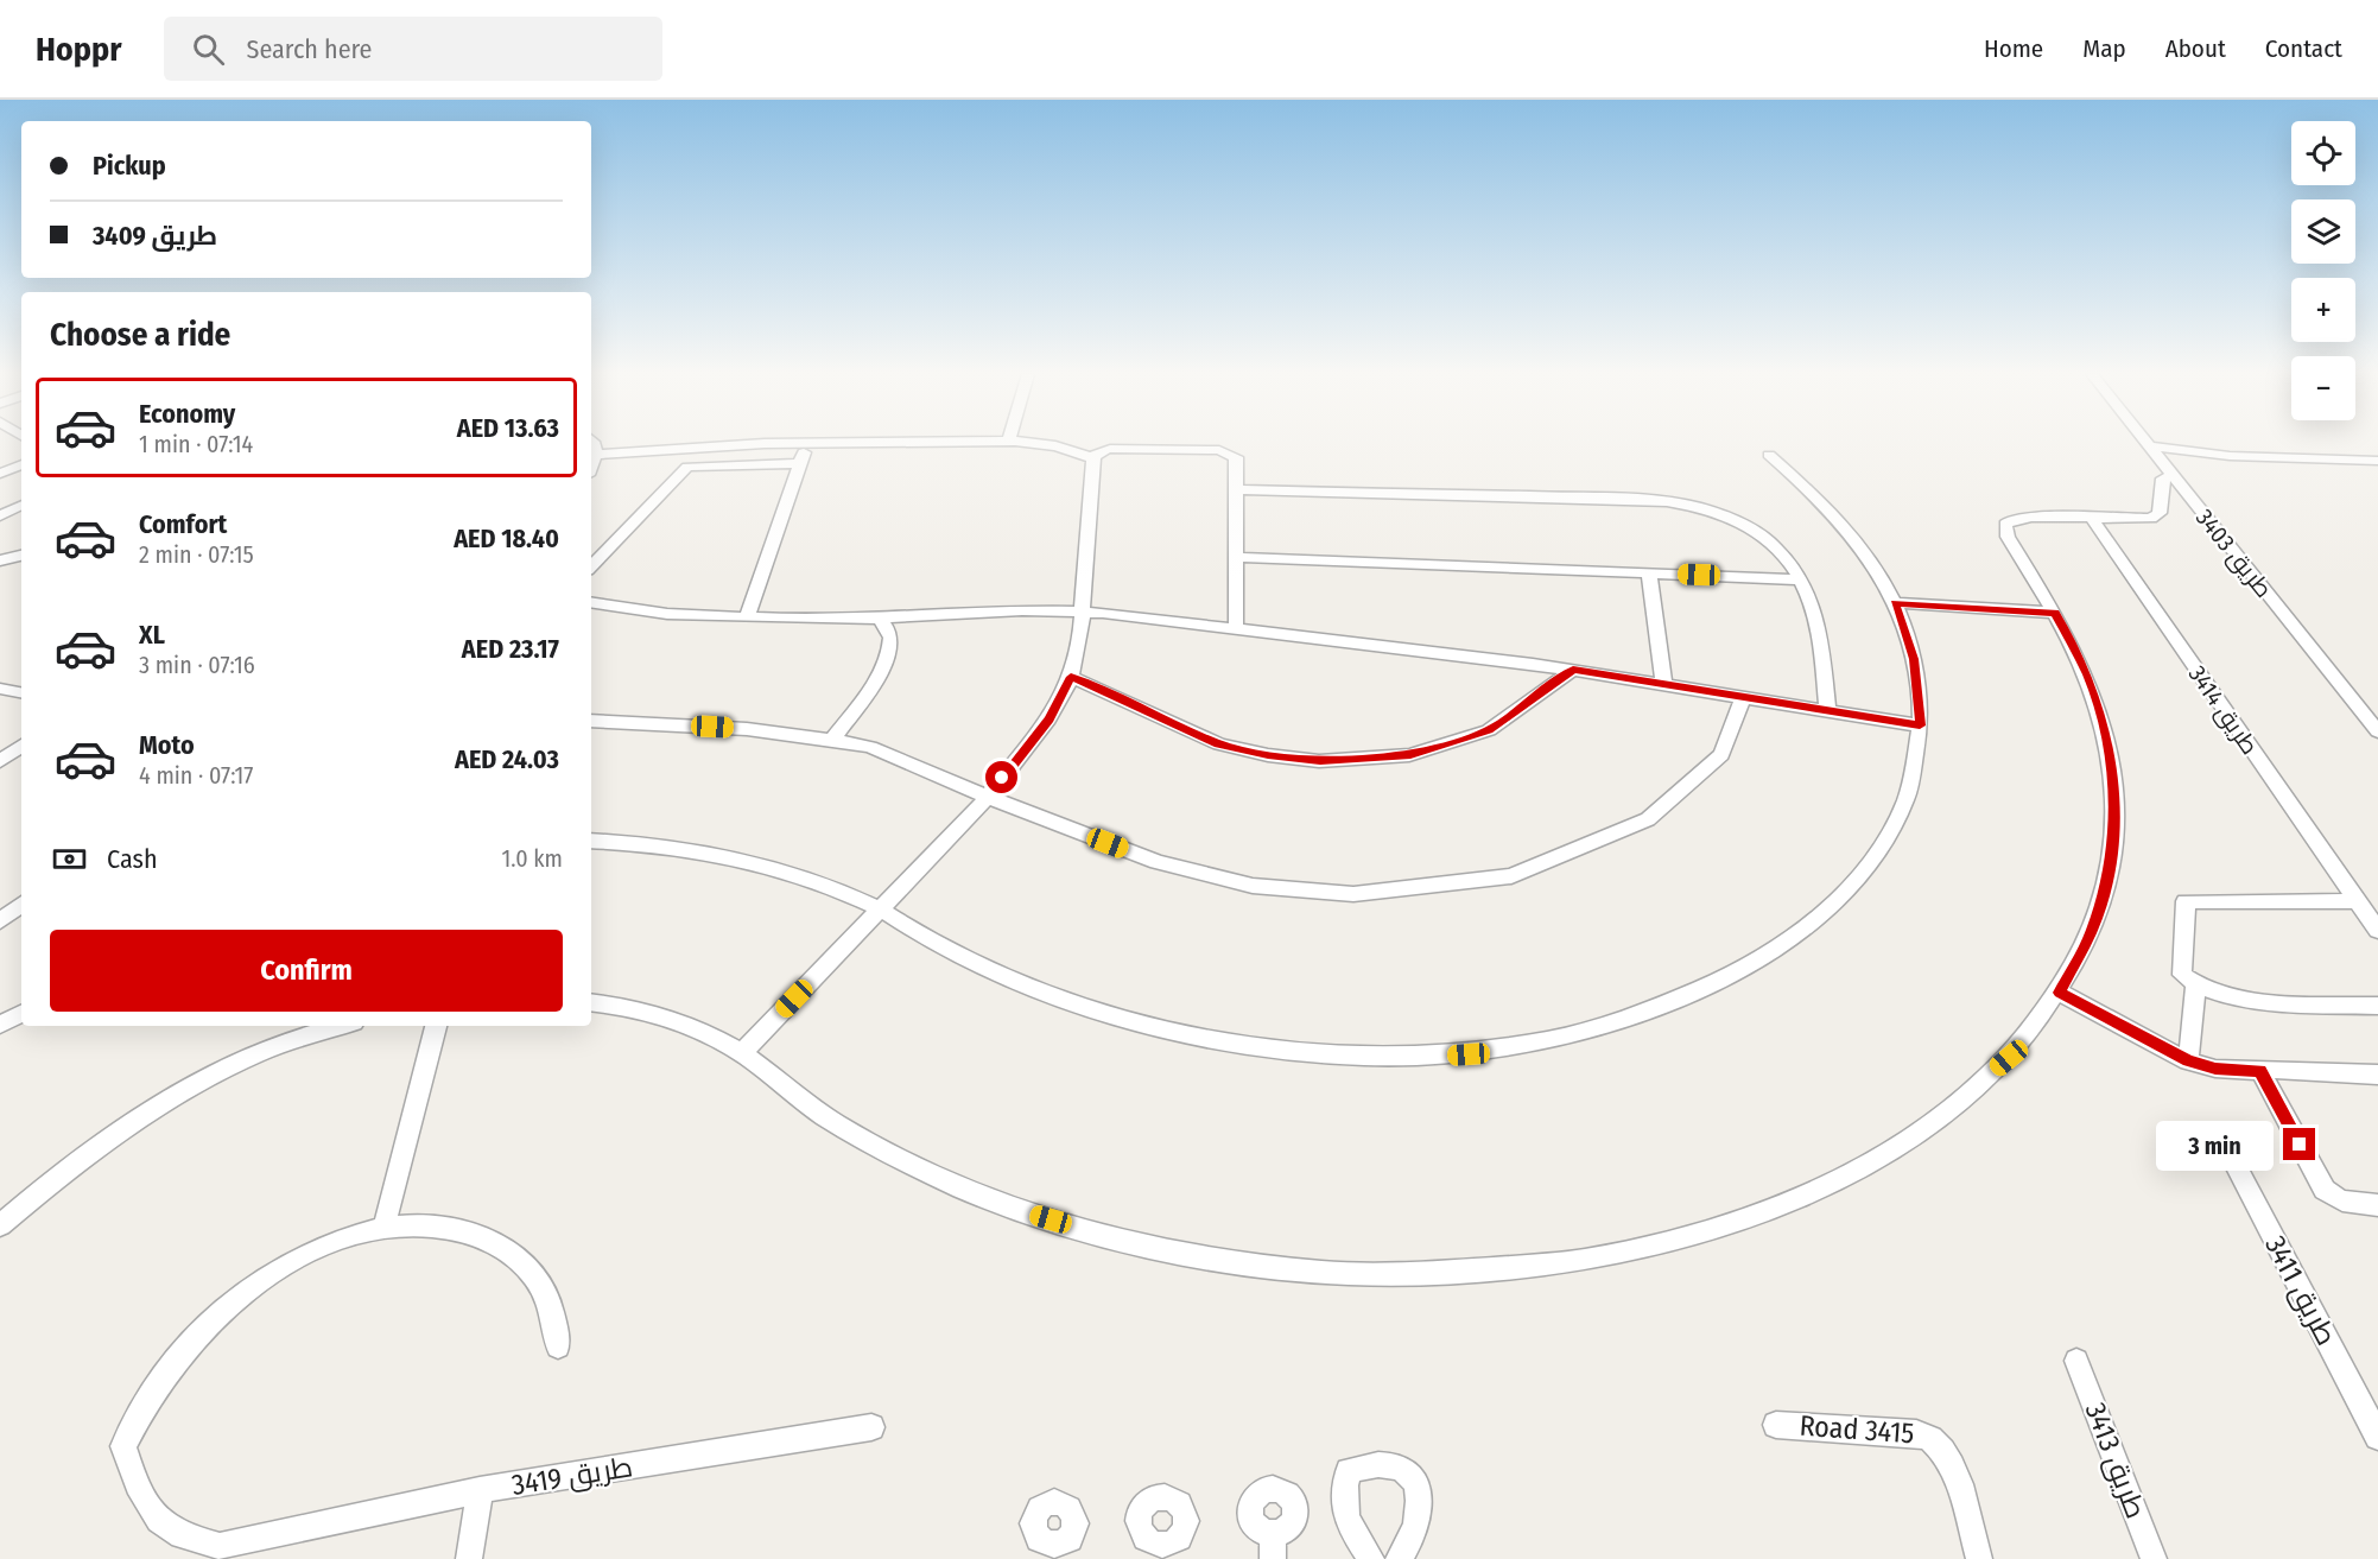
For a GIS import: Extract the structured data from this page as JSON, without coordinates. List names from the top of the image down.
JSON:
{
  "streets": {
    "street": [
      "طريق 3403",
      "طريق 3414",
      "طريق 3411",
      "Road 3415",
      "طريق 3413",
      "طريق 3419"
    ]
  },
  "page": {
    "header": "Hoppr",
    "search": "Search here",
    "nav": [
      "Home",
      "Map",
      "About",
      "Contact"
    ],
    "map_buttons": ["+", "−"],
    "banner": ["Pickup", "طريق 3409"],
    "heading": "Choose a ride",
    "list": [
      {
        "name": "Economy",
        "note": "1 min · 07:14",
        "value": "AED 13.63"
      },
      {
        "name": "Comfort",
        "note": "2 min · 07:15",
        "value": "AED 18.40"
      },
      {
        "name": "XL",
        "note": "3 min · 07:16",
        "value": "AED 23.17"
      },
      {
        "name": "Moto",
        "note": "4 min · 07:17",
        "value": "AED 24.03"
      }
    ],
    "pay": ["Cash", "1.0 km"],
    "buttons": "Confirm",
    "bubble": "3 min"
  }
}
